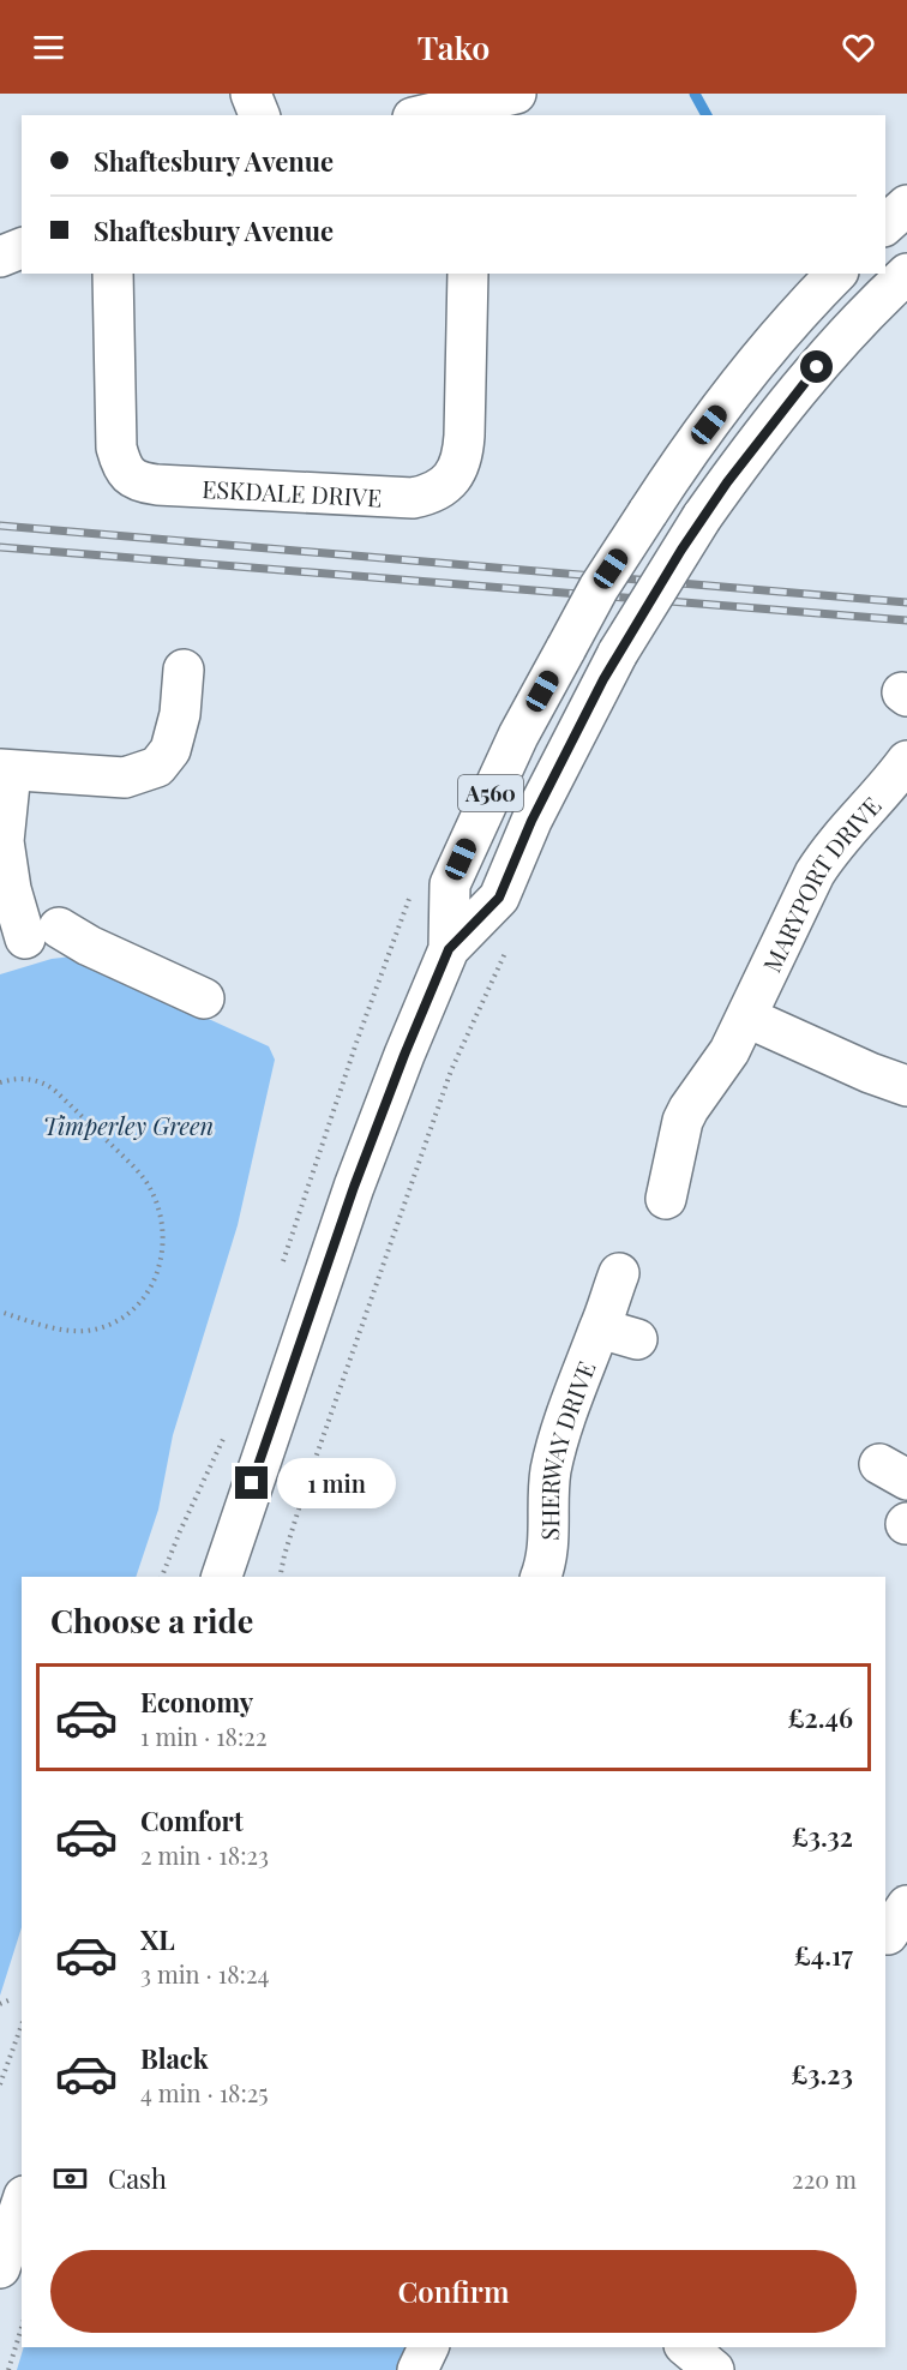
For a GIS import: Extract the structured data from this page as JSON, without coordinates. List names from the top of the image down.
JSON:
{
  "streets": {
    "main road": [
      "ESKDALE DRIVE",
      "A560",
      "MARYPORT DRIVE",
      "SHERWAY DRIVE"
    ]
  },
  "parks": ["Timperley Green"],
  "page": {
    "header": "Tako",
    "banner": ["Shaftesbury Avenue", "Shaftesbury Avenue"],
    "bubble": "1 min",
    "heading": "Choose a ride",
    "list": [
      {
        "name": "Economy",
        "note": "1 min · 18:22",
        "value": "£2.46"
      },
      {
        "name": "Comfort",
        "note": "2 min · 18:23",
        "value": "£3.32"
      },
      {
        "name": "XL",
        "note": "3 min · 18:24",
        "value": "£4.17"
      },
      {
        "name": "Black",
        "note": "4 min · 18:25",
        "value": "£3.23"
      }
    ],
    "pay": ["Cash", "220 m"],
    "buttons": "Confirm"
  }
}
